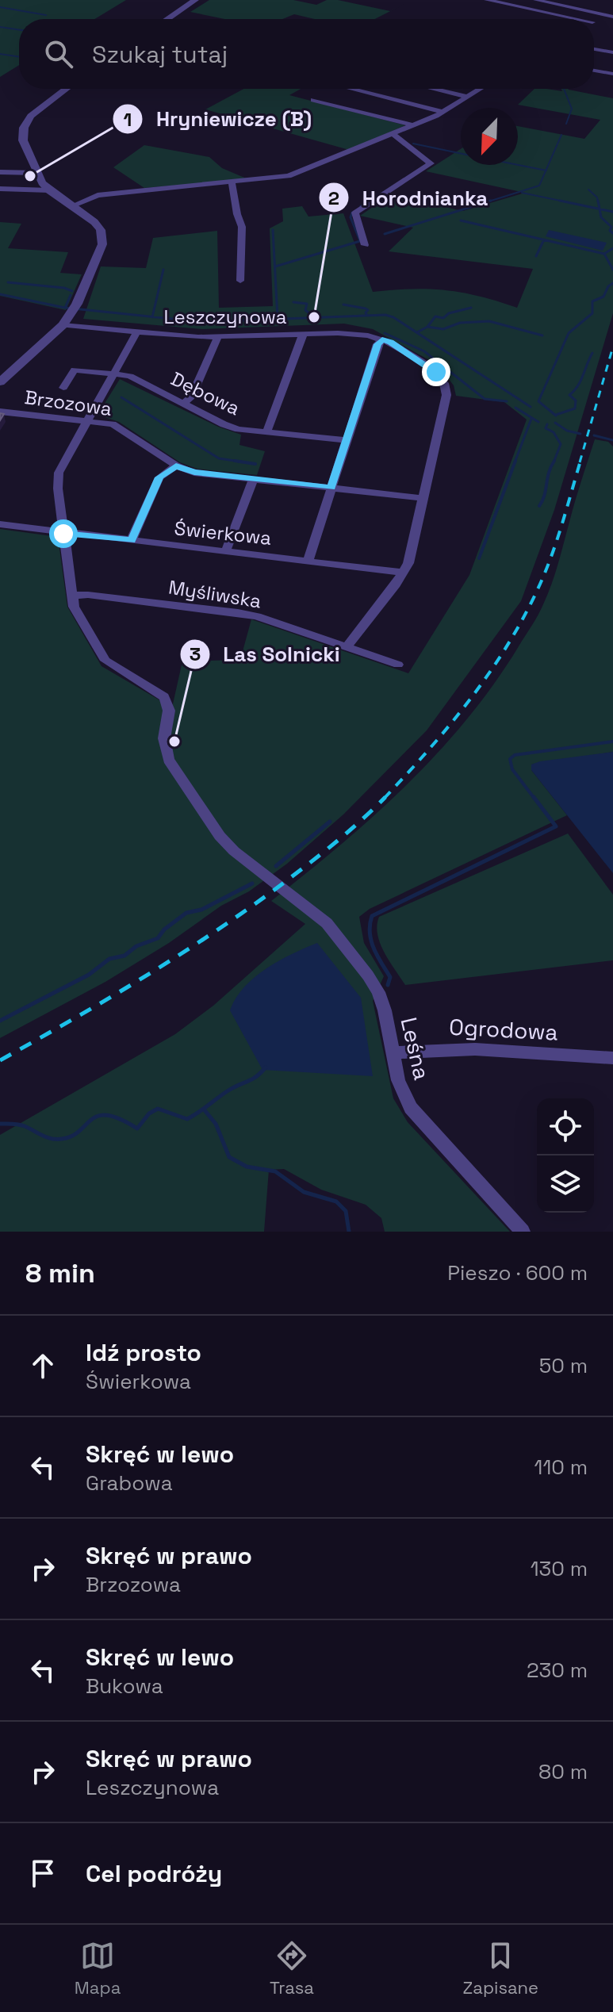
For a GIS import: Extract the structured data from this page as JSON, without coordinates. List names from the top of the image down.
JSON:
{
  "streets": {
    "street": [
      "Leszczynowa",
      "Dębowa",
      "Brzozowa",
      "Świerkowa",
      "Myśliwska",
      "Ogrodowa",
      "Leśna"
    ]
  },
  "crossings": [
    ["Leszczynowa", "Brzozowa"],
    ["Leszczynowa", "Świerkowa"],
    ["Myśliwska", "Leśna"],
    ["Ogrodowa", "Leśna"]
  ],
  "places": ["Hryniewicze (B)", "Horodnianka", "Las Solnicki"],
  "north": "bottom left",
  "page": {
    "search": "Szukaj tutaj",
    "heading": ["8 min", "Pieszo · 600 m"],
    "list": [
      ["Idź prosto", "Świerkowa", "50 m"],
      ["Skręć w lewo", "Grabowa", "110 m"],
      ["Skręć w prawo", "Brzozowa", "130 m"],
      ["Skręć w lewo", "Bukowa", "230 m"],
      ["Skręć w prawo", "Leszczynowa", "80 m"],
      "Cel podróży"
    ],
    "nav": ["Mapa", "Trasa", "Zapisane"]
  }
}
